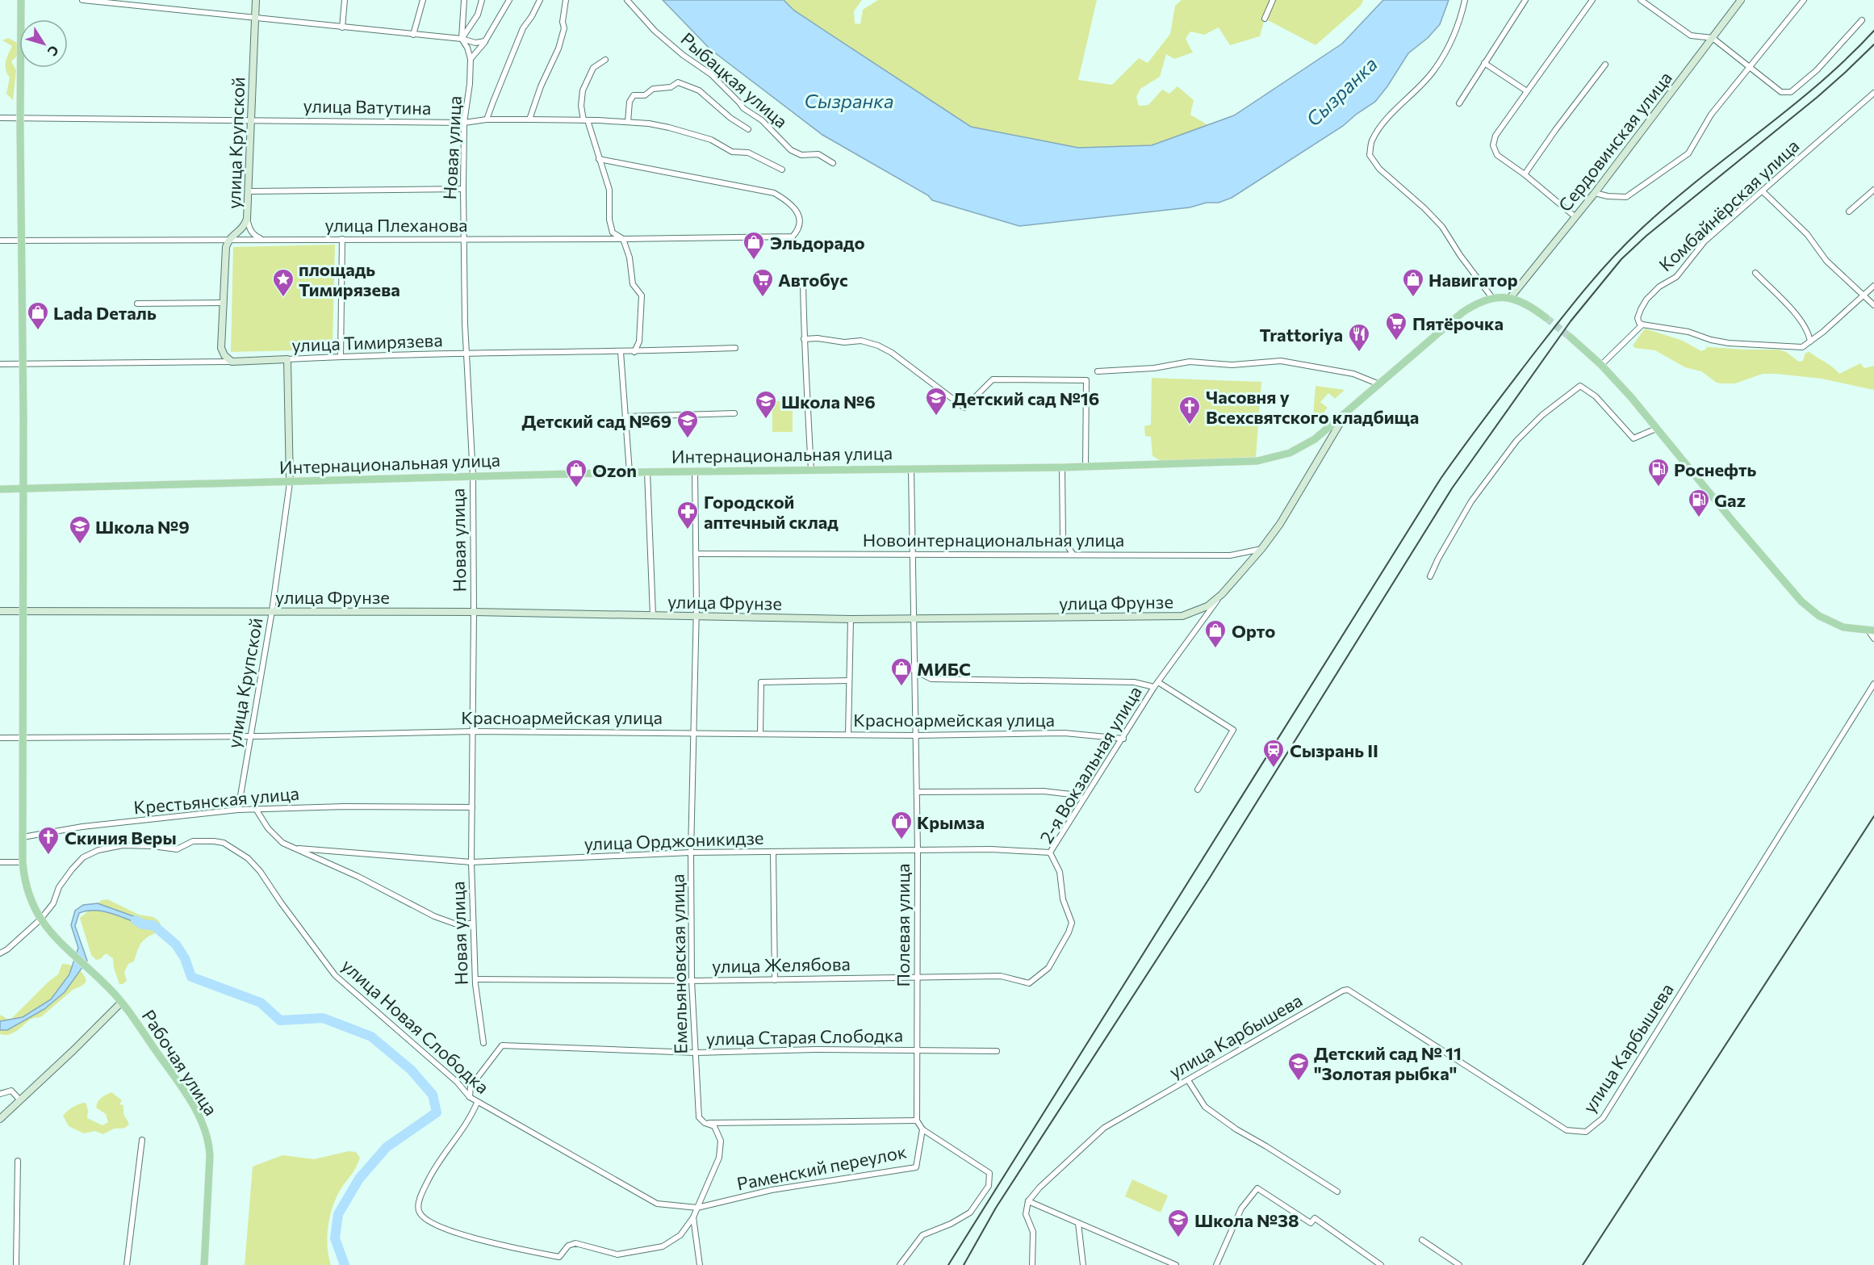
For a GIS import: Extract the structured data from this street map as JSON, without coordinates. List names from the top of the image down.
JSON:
{
  "streets": {
    "main road": ["Интернациональная улица", "Рабочая улица"],
    "street": [
      "Рыбацкая улица",
      "улица Ватутина",
      "Сердовинская улица",
      "улица Крупской",
      "Новая улица",
      "Комбайнёрская улица",
      "улица Плеханова",
      "улица Тимирязева",
      "Новоинтернациональная улица",
      "улица Фрунзе",
      "Красноармейская улица",
      "2-я Вокзальная улица",
      "Крестьянская улица",
      "улица Орджоникидзе",
      "Полевая улица",
      "Емельяновская улица",
      "улица Желябова",
      "улица Новая Слободка",
      "улица Карбышева",
      "улица Старая Слободка",
      "Раменский переулок"
    ]
  },
  "crossings": [
    ["улица Ватутина", "улица Крупской"],
    ["улица Ватутина", "Новая улица"],
    ["улица Ватутина", "Рабочая улица"],
    ["Сердовинская улица", "Интернациональная улица"],
    ["улица Крупской", "улица Плеханова"],
    ["улица Крупской", "улица Тимирязева"],
    ["улица Крупской", "Интернациональная улица"],
    ["улица Крупской", "улица Фрунзе"],
    ["улица Крупской", "Красноармейская улица"],
    ["улица Крупской", "Крестьянская улица"],
    ["Новая улица", "улица Плеханова"],
    ["Новая улица", "улица Тимирязева"],
    ["Новая улица", "Интернациональная улица"],
    ["Новая улица", "улица Фрунзе"],
    ["Новая улица", "Красноармейская улица"],
    ["Новая улица", "Крестьянская улица"],
    ["Новая улица", "улица Орджоникидзе"],
    ["Новая улица", "улица Желябова"],
    ["улица Плеханова", "Рабочая улица"],
    ["улица Тимирязева", "Рабочая улица"],
    ["Интернациональная улица", "улица Фрунзе"],
    ["Интернациональная улица", "Полевая улица"],
    ["Интернациональная улица", "Емельяновская улица"],
    ["Интернациональная улица", "Рабочая улица"],
    ["Новоинтернациональная улица", "улица Фрунзе"],
    ["Новоинтернациональная улица", "Полевая улица"],
    ["Новоинтернациональная улица", "Емельяновская улица"],
    ["улица Фрунзе", "2-я Вокзальная улица"],
    ["улица Фрунзе", "Полевая улица"],
    ["улица Фрунзе", "Емельяновская улица"],
    ["улица Фрунзе", "Рабочая улица"],
    ["Красноармейская улица", "2-я Вокзальная улица"],
    ["Красноармейская улица", "Полевая улица"],
    ["Красноармейская улица", "Емельяновская улица"],
    ["Красноармейская улица", "Рабочая улица"],
    ["2-я Вокзальная улица", "улица Орджоникидзе"],
    ["2-я Вокзальная улица", "улица Желябова"],
    ["Крестьянская улица", "Рабочая улица"],
    ["улица Орджоникидзе", "Полевая улица"],
    ["улица Орджоникидзе", "Емельяновская улица"],
    ["Полевая улица", "улица Желябова"],
    ["Полевая улица", "улица Старая Слободка"],
    ["Емельяновская улица", "улица Желябова"],
    ["Емельяновская улица", "улица Новая Слободка"],
    ["Емельяновская улица", "улица Старая Слободка"],
    ["Емельяновская улица", "Раменский переулок"],
    ["улица Новая Слободка", "улица Старая Слободка"],
    ["улица Новая Слободка", "Рабочая улица"],
    ["улица Новая Слободка", "Раменский переулок"]
  ],
  "water": ["Сызранка"],
  "places": {
    "shop": [
      "Эльдорадо",
      "Навигатор",
      "Lada Dеталь",
      "Ozon",
      "Орто",
      "МИБС",
      "Крымза"
    ],
    "place": ["площадь Тимирязева"],
    "supermarket": ["Автобус", "Пятёрочка"],
    "restaurant": ["Trattoriya"],
    "school or university": [
      "Детский сад №16",
      "Школа №6",
      "Детский сад №69",
      "Школа №9",
      "Детский сад № 11 \"Золотая рыбка\"",
      "Школа №38"
    ],
    "church": ["Часовня у Всехсвятского кладбища", "Скиния Веры"],
    "fuel station": ["Роснефть", "Gaz"],
    "pharmacy": ["Городской аптечный склад"],
    "station": ["Сызрань II"]
  },
  "north": "bottom right"
}
